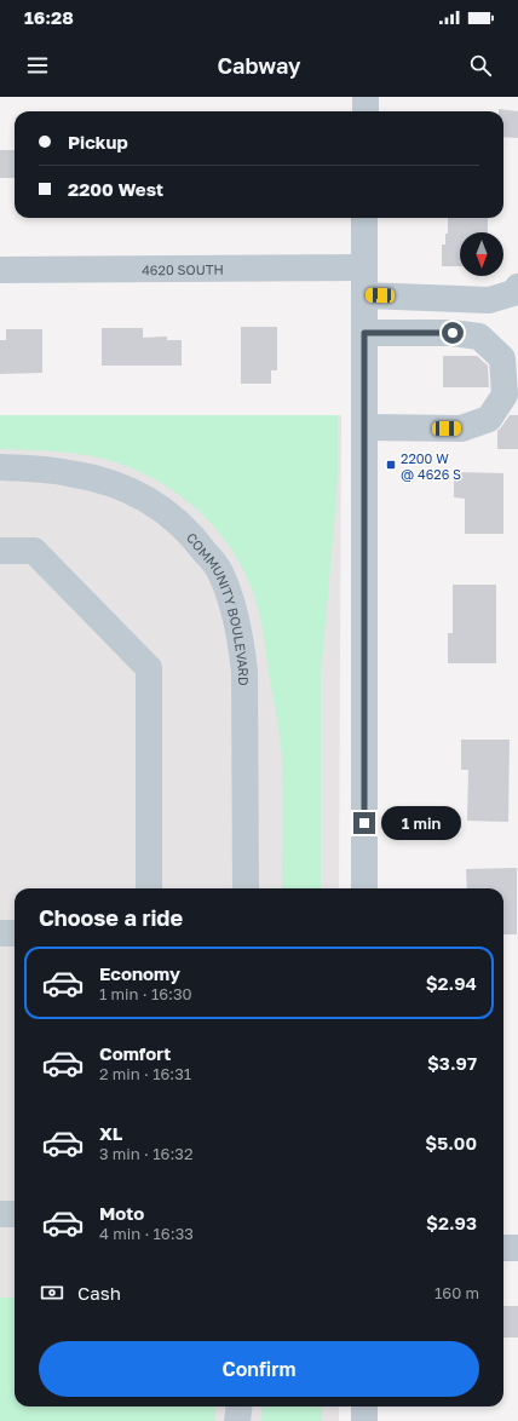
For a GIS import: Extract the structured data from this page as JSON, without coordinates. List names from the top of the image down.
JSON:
{
  "streets": {
    "street": ["4620 SOUTH", "COMMUNITY BOULEVARD"]
  },
  "places": {
    "transit": ["2200 W @ 4626 S"]
  },
  "north": "bottom",
  "page": {
    "status": "16:28",
    "header": "Cabway",
    "banner": ["Pickup", "2200 West"],
    "bubble": "1 min",
    "heading": "Choose a ride",
    "list": [
      {
        "name": "Economy",
        "note": "1 min · 16:30",
        "value": "$2.94"
      },
      {
        "name": "Comfort",
        "note": "2 min · 16:31",
        "value": "$3.97"
      },
      {
        "name": "XL",
        "note": "3 min · 16:32",
        "value": "$5.00"
      },
      {
        "name": "Moto",
        "note": "4 min · 16:33",
        "value": "$2.93"
      }
    ],
    "pay": ["Cash", "160 m"],
    "buttons": "Confirm"
  }
}
